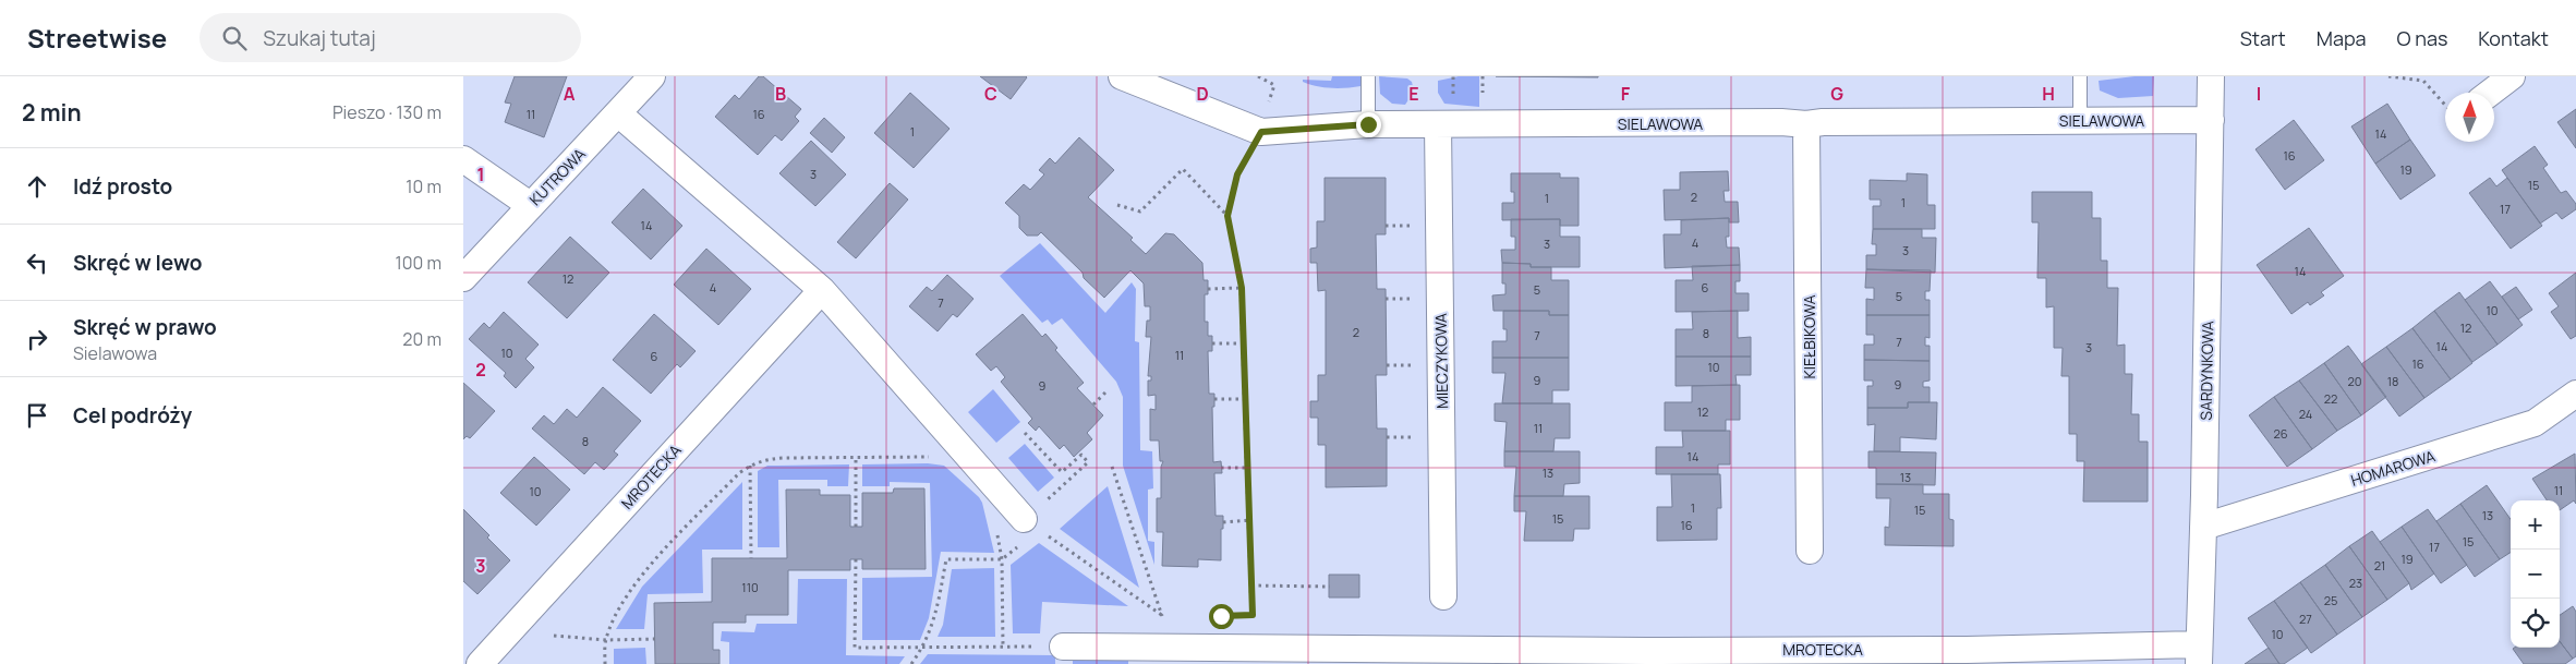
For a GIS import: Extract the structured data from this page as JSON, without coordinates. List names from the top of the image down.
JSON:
{
  "streets": {
    "street": [
      "SIELAWOWA",
      "KUTROWA",
      "KIEŁBIKOWA",
      "MIECZYKOWA",
      "SARDYNKOWA",
      "HOMAROWA",
      "MROTECKA"
    ]
  },
  "crossings": [
    ["SIELAWOWA", "KIEŁBIKOWA"],
    ["SIELAWOWA", "MIECZYKOWA"],
    ["SIELAWOWA", "SARDYNKOWA"],
    ["SARDYNKOWA", "HOMAROWA"],
    ["SARDYNKOWA", "MROTECKA"]
  ],
  "house_numbers": [
    "11",
    "16",
    "1",
    "14",
    "16",
    "19",
    "3",
    "15",
    "2",
    "1",
    "1",
    "17",
    "14",
    "4",
    "3",
    "3",
    "14",
    "12",
    "4",
    "6",
    "5",
    "5",
    "7",
    "10",
    "12",
    "2",
    "8",
    "7",
    "7",
    "14",
    "3",
    "10",
    "11",
    "6",
    "16",
    "10",
    "9",
    "20",
    "18",
    "9",
    "9",
    "22",
    "12",
    "24",
    "11",
    "26",
    "8",
    "14",
    "13",
    "13",
    "11",
    "10",
    "1",
    "15",
    "13",
    "15",
    "16",
    "15",
    "17",
    "19",
    "21",
    "23",
    "110",
    "25",
    "27",
    "10"
  ],
  "north": "top",
  "page": {
    "header": "Streetwise",
    "search": "Szukaj tutaj",
    "nav": [
      "Start",
      "Mapa",
      "O nas",
      "Kontakt"
    ],
    "heading": ["2 min", "Pieszo · 130 m"],
    "list": [
      ["Idź prosto", "10 m"],
      ["Skręć w lewo", "100 m"],
      ["Skręć w prawo", "Sielawowa", "20 m"],
      "Cel podróży"
    ],
    "map_buttons": ["+", "−"]
  },
  "grid": {
    "columns": [
      "A",
      "B",
      "C",
      "D",
      "E",
      "F",
      "G",
      "H",
      "I"
    ],
    "rows": ["1", "2", "3"]
  }
}
